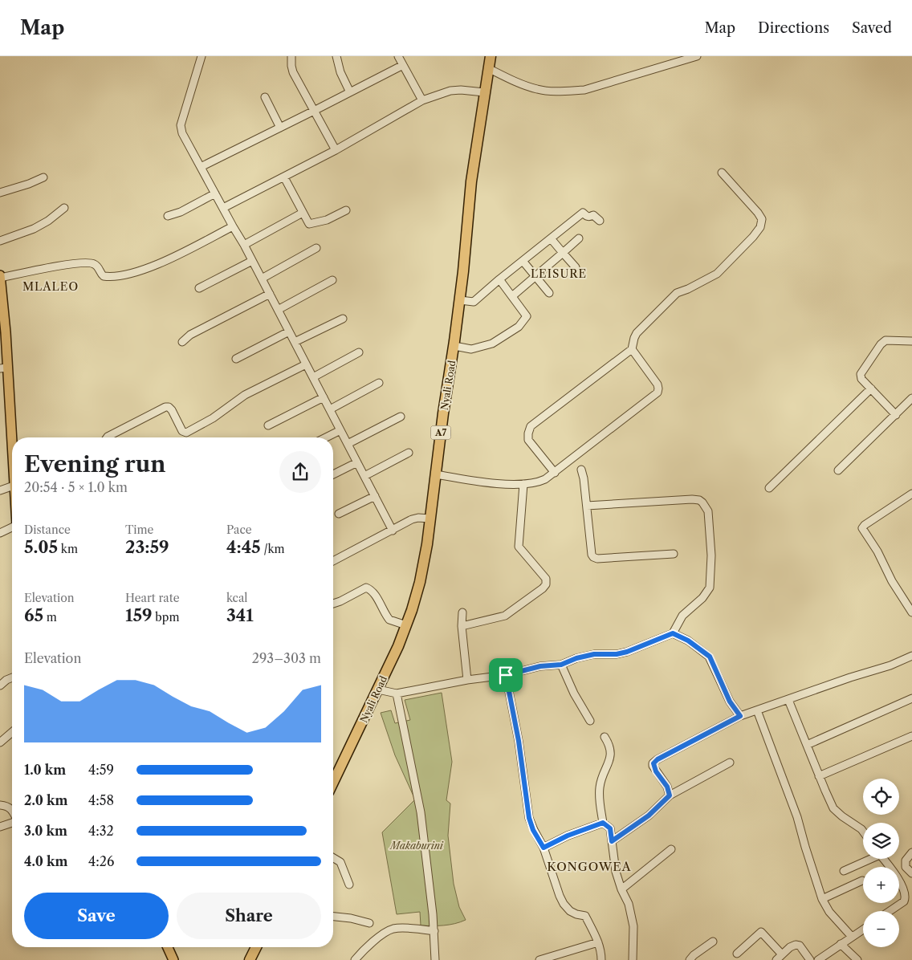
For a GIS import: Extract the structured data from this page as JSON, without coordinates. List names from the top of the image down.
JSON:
{
  "streets": {
    "highway": ["Nyali Road", "A7"]
  },
  "districts": ["LEISURE", "MLALEO", "KONGOWEA"],
  "parks": ["Makaburini"],
  "page": {
    "header": "Map",
    "nav": ["Map", "Directions", "Saved"],
    "heading": ["Evening run", "20:54 · 5 × 1.0 km"],
    "stats": [
      ["Distance", "5.05 km"],
      ["Time", "23:59"],
      ["Pace", "4:45 /km"],
      ["Elevation", "65 m"],
      ["Heart rate", "159 bpm"],
      ["kcal", "341"]
    ],
    "chart": ["Elevation", "293–303 m"],
    "list": [
      {
        "name": "1.0 km",
        "note": "4:59"
      },
      {
        "name": "2.0 km",
        "note": "4:58"
      },
      {
        "name": "3.0 km",
        "note": "4:32"
      },
      {
        "name": "4.0 km",
        "note": "4:26"
      }
    ],
    "map_buttons": ["+", "−"],
    "buttons": ["Save", "Share"]
  }
}
